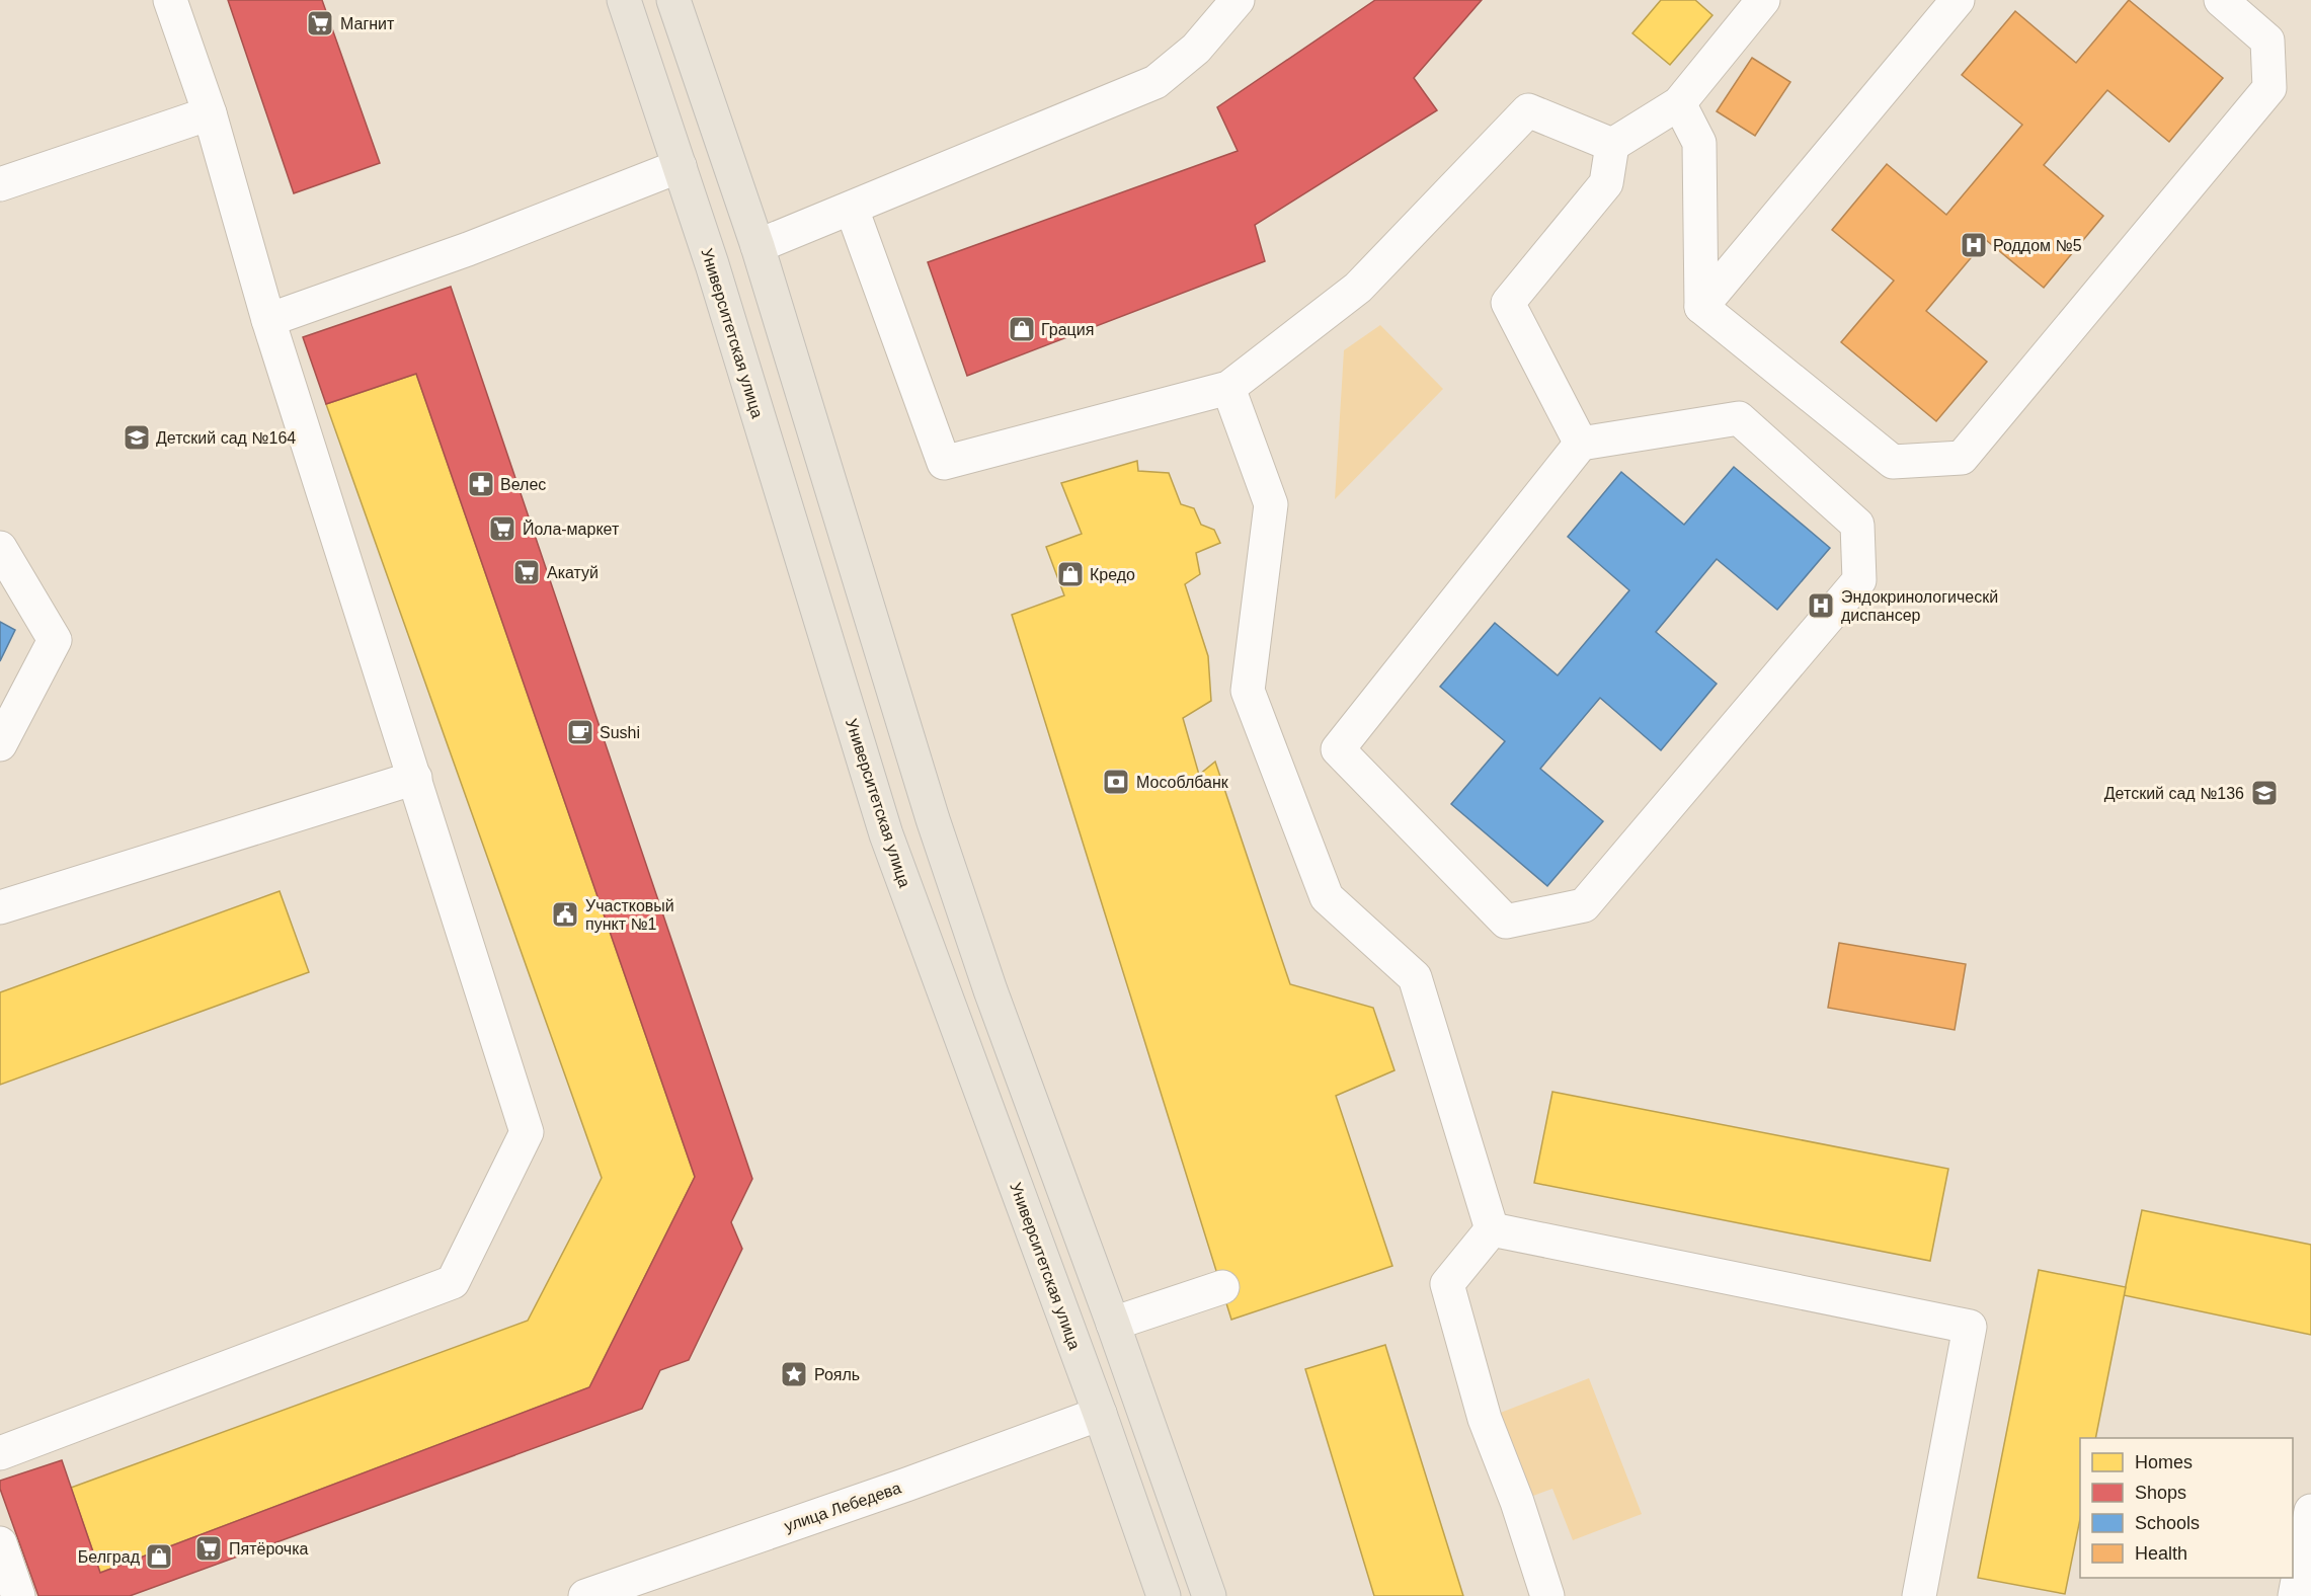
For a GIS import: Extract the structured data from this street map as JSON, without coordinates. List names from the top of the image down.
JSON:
{
  "streets": {
    "main road": ["Университетская улица"],
    "street": ["улица Лебедева"]
  },
  "crossings": [
    ["Университетская улица", "улица Лебедева"]
  ],
  "places": {
    "supermarket": [
      "Магнит",
      "Йола-маркет",
      "Акатуй",
      "Пятёрочка"
    ],
    "hospital": ["Роддом №5", "Эндокринологическй диспансер"],
    "shop": ["Грация", "Кредо", "Белград"],
    "school or university": ["Детский сад №164", "Детский сад №136"],
    "pharmacy": ["Велес"],
    "cafe": ["Sushi"],
    "bank": ["Мособлбанк"],
    "public building": ["Участковый пункт №1"],
    "place": ["Рояль"]
  },
  "legend": [
    "Homes",
    "Shops",
    "Schools",
    "Health"
  ]
}
